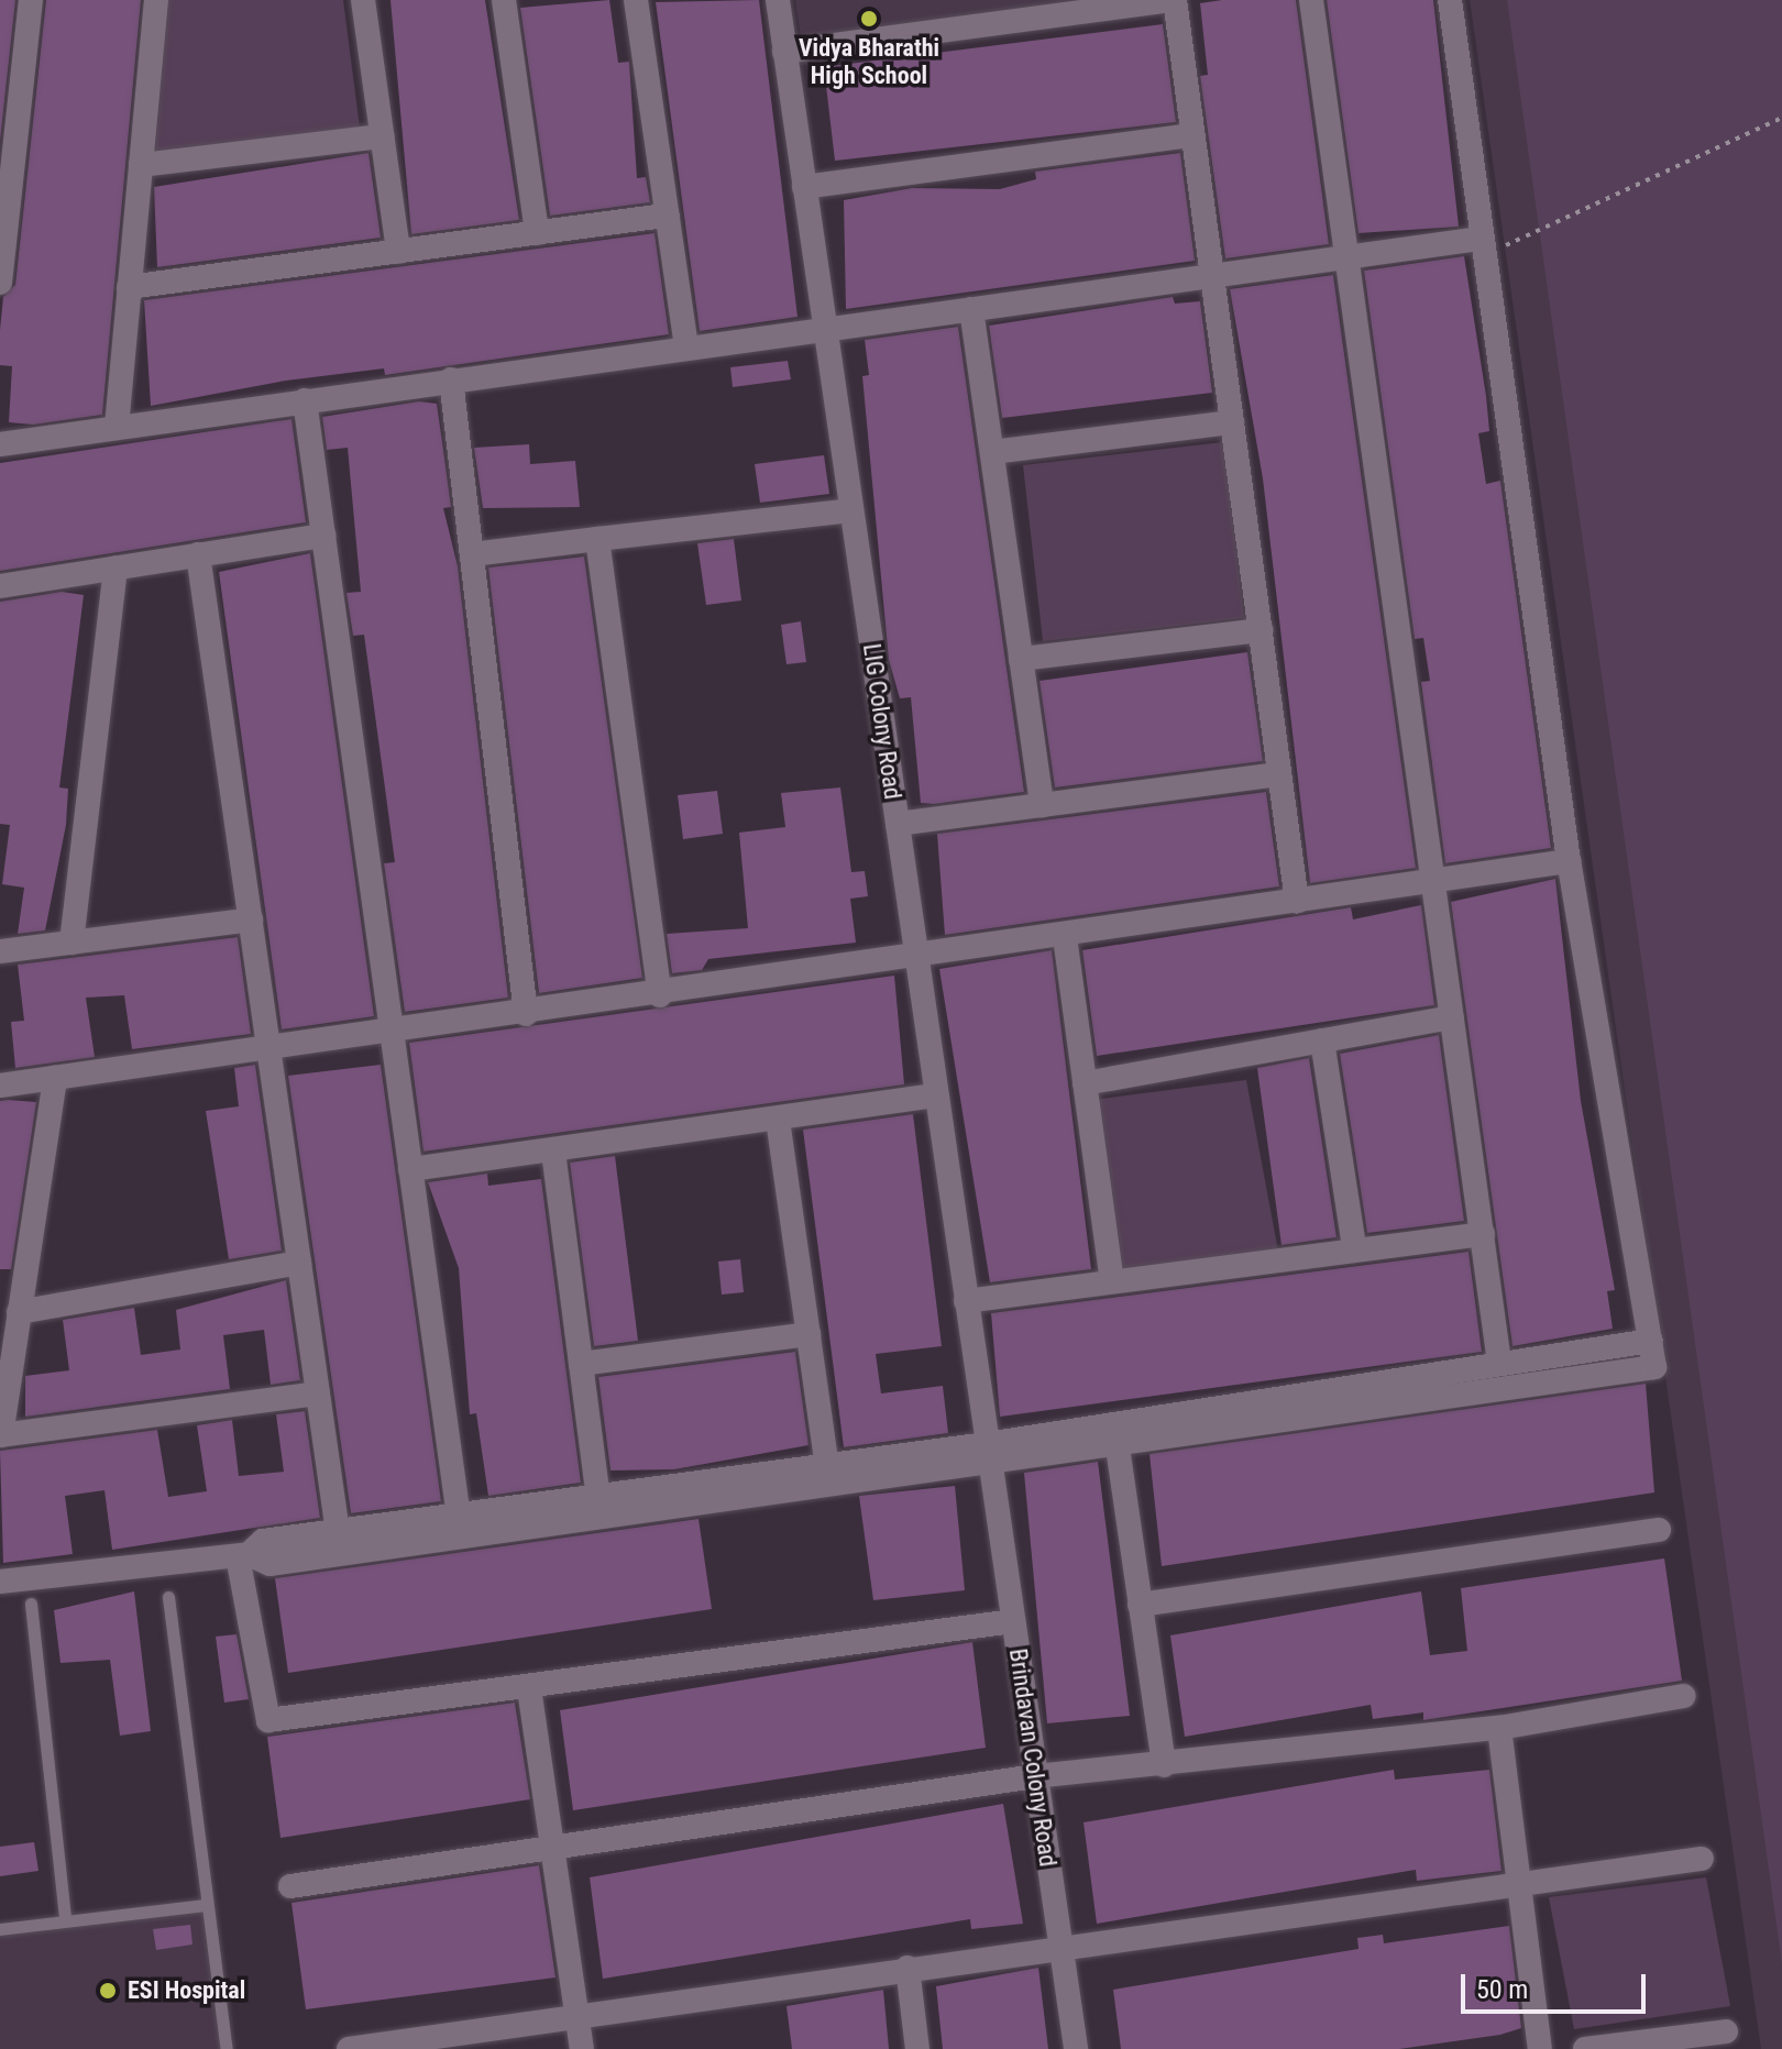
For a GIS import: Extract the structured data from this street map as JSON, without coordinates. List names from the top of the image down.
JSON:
{
  "streets": {
    "street": ["LIG Colony Road", "Brindavan Colony Road"]
  },
  "crossings": [
    ["LIG Colony Road", "Brindavan Colony Road"]
  ],
  "places": ["Vidya Bharathi High School", "ESI Hospital"],
  "scale_bar": "50 m"
}
